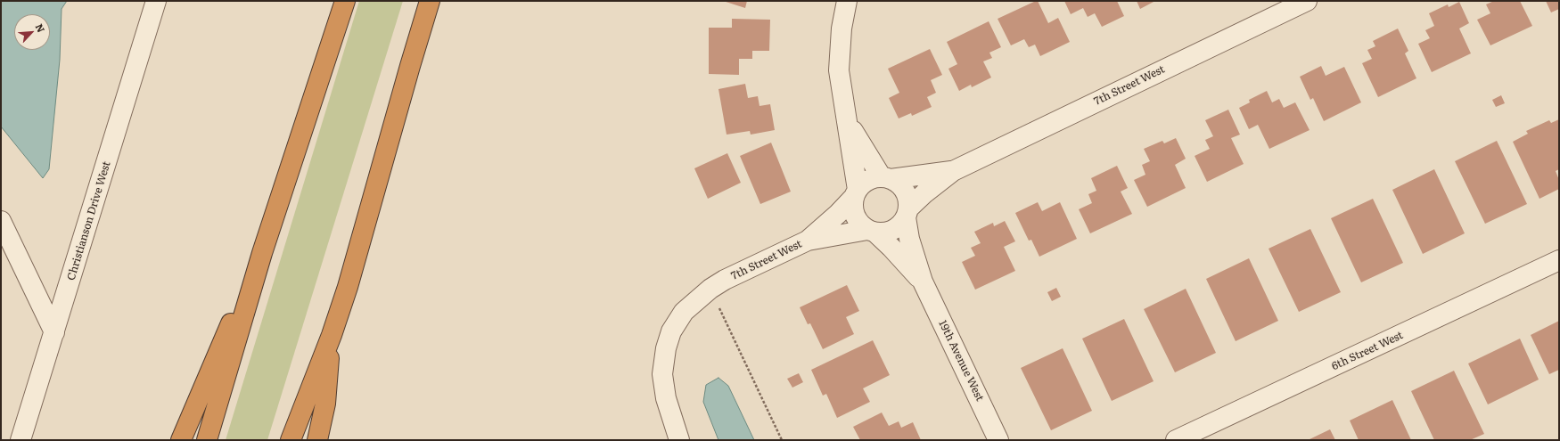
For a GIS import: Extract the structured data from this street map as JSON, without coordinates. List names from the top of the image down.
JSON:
{
  "streets": {
    "street": [
      "7th Street West",
      "Christianson Drive West",
      "6th Street West",
      "19th Avenue West"
    ]
  },
  "crossings": [
    ["7th Street West", "19th Avenue West"]
  ],
  "north": "top right"
}
